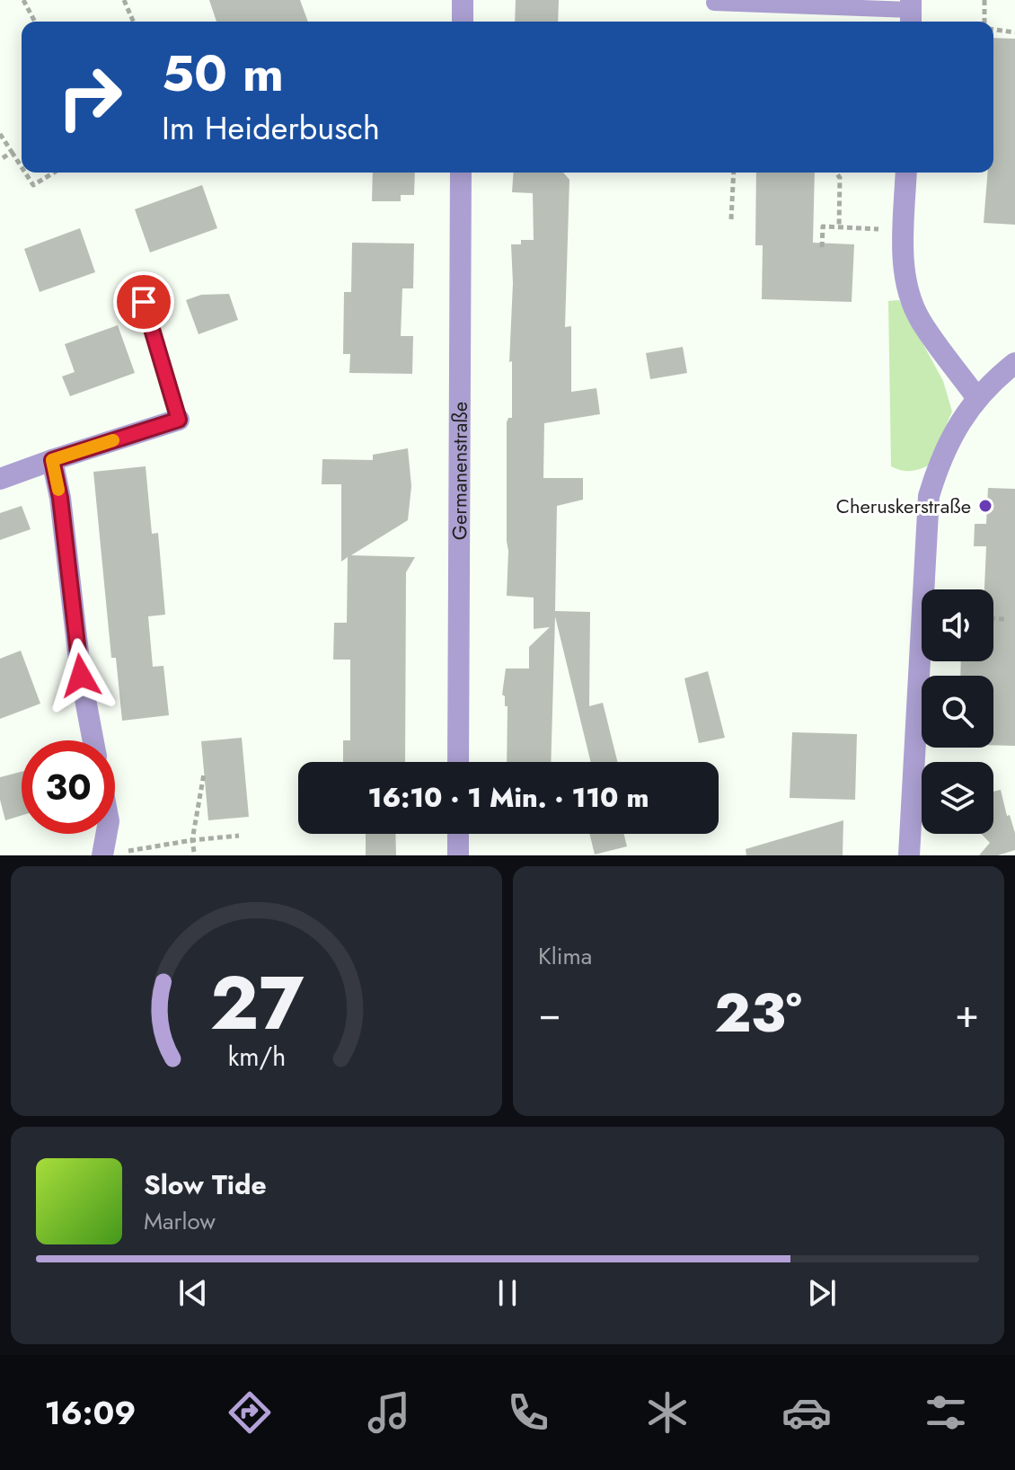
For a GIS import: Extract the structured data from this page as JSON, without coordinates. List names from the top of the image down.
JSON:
{
  "streets": {
    "street": ["Germanenstraße"]
  },
  "places": ["Cheruskerstraße"],
  "page": {
    "turn": ["50 m", "Im Heiderbusch"],
    "limit": "30",
    "trip": "16:10 · 1 Min. · 110 m",
    "tile": "Klima",
    "heat": ["−", "23°", "+"],
    "song": ["Slow Tide", "Marlow"],
    "tabs": "16:09",
    "gauge": ["27", "km/h"]
  }
}
